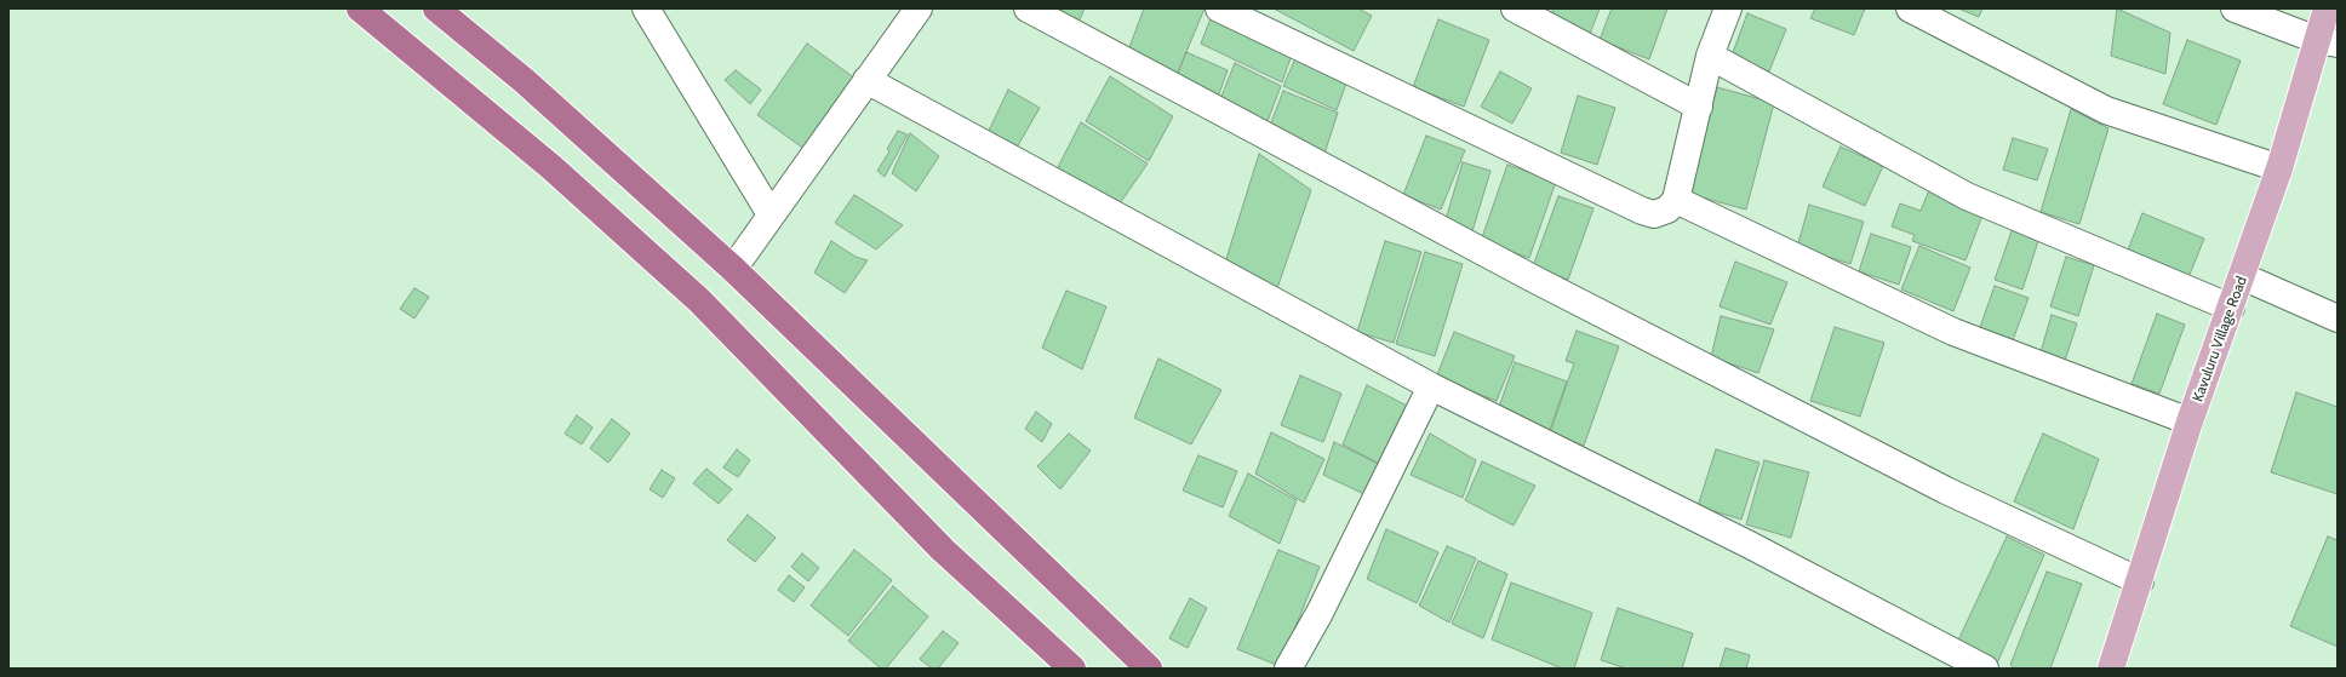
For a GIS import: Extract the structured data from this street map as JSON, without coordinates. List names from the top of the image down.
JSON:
{
  "streets": {
    "main road": ["Kavuluru Village Road"]
  }
}
